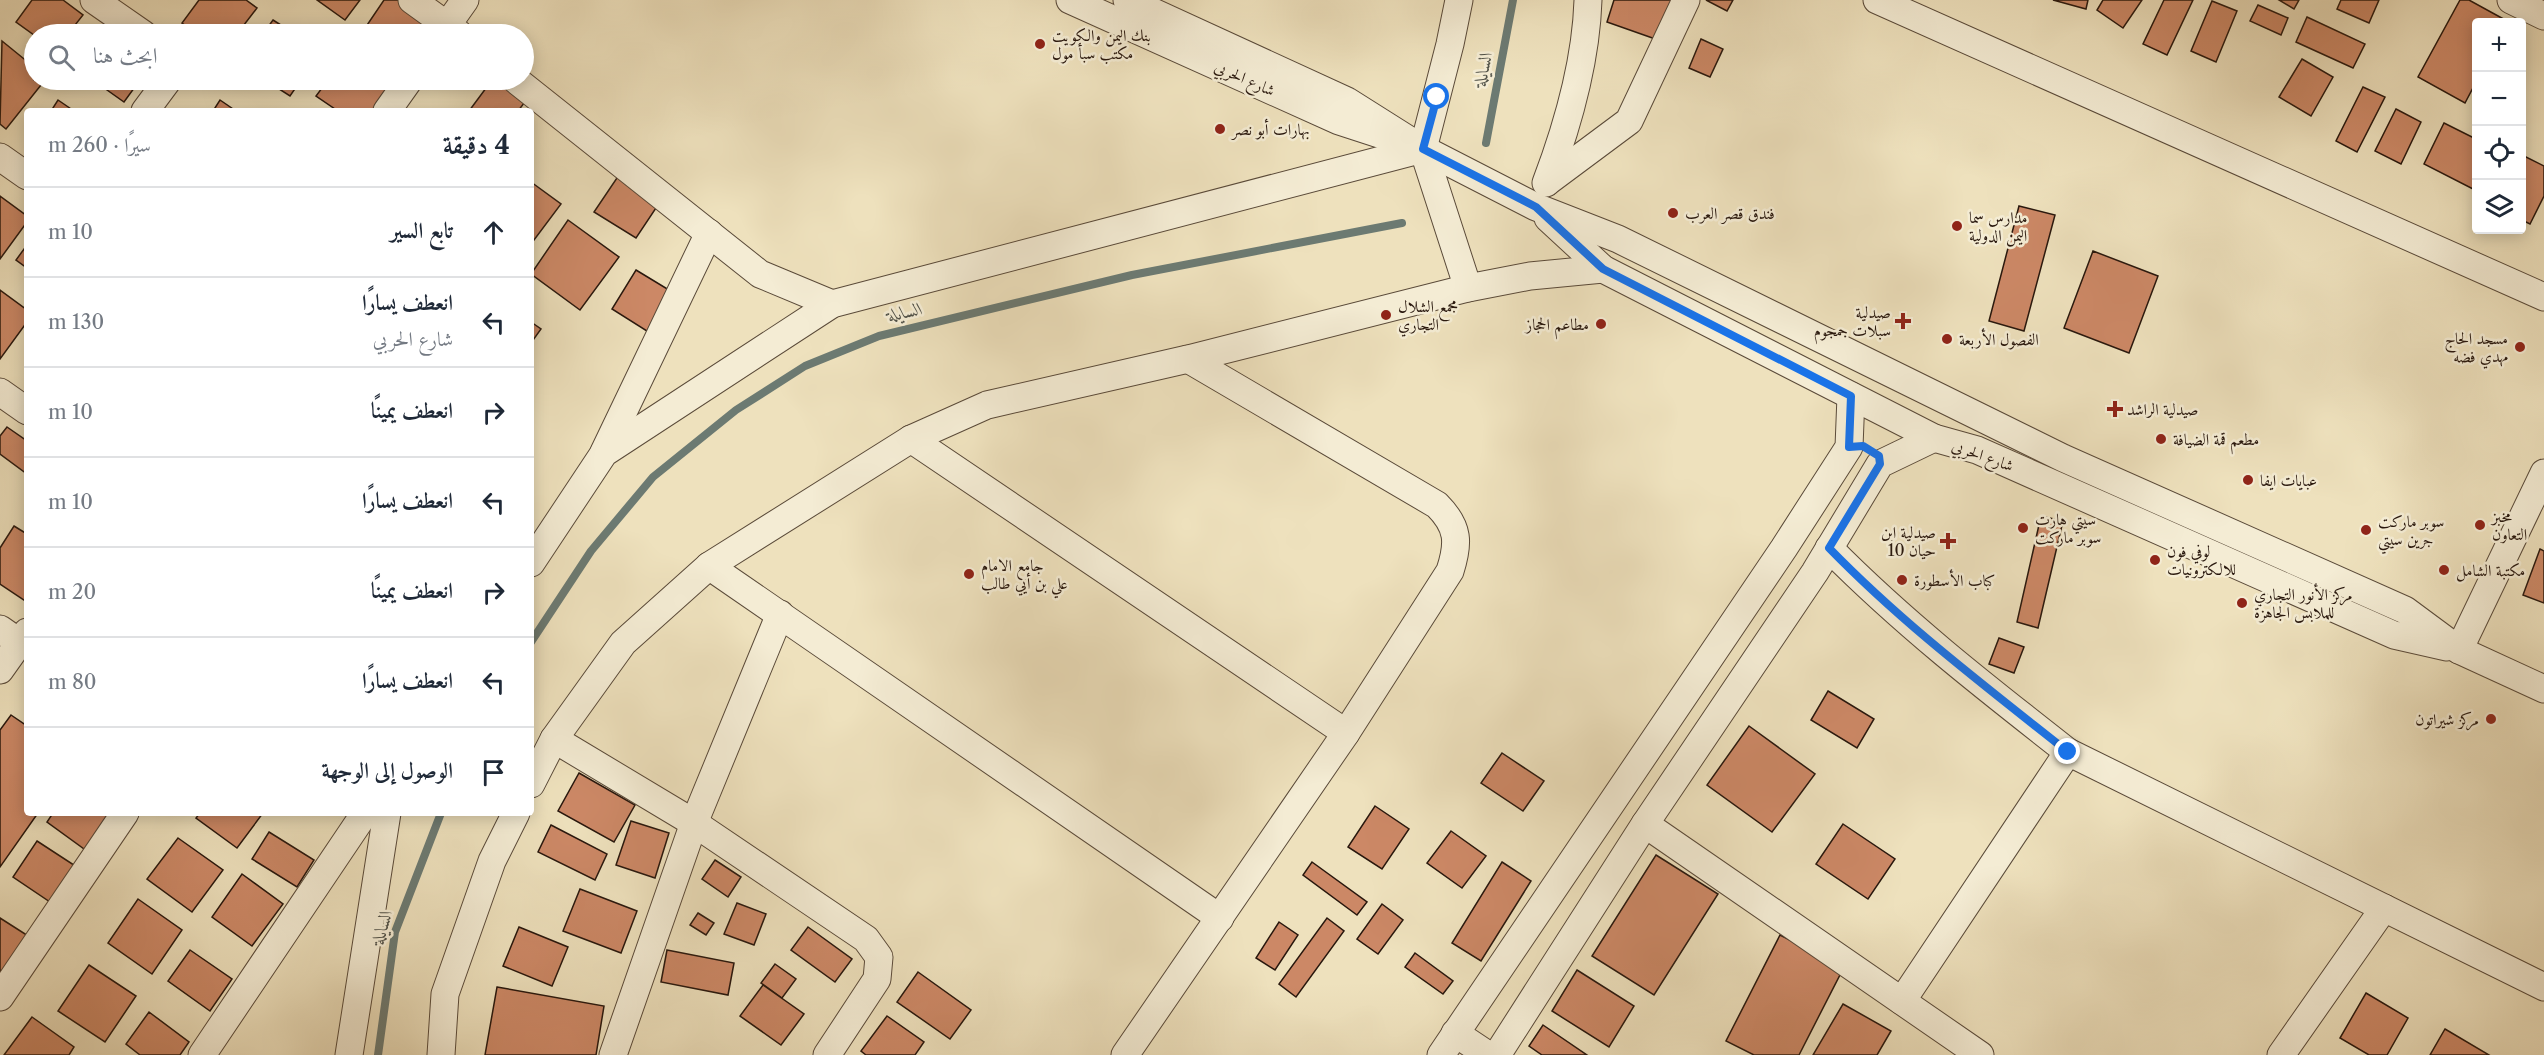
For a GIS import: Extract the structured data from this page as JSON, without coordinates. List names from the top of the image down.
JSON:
{
  "streets": {
    "street": ["شارع الحربي"]
  },
  "water": ["السايلة"],
  "places": {
    "other": [
      "بنك اليمن والكويت مكتب سبأ مول",
      "بهارات أبو نصر",
      "فندق قصر العرب",
      "مدارس سما اليمن الدولية",
      "مجمع الشلال التجاري",
      "مطاعم الحجاز",
      "الفصول الأربعة",
      "مسجد الحاج مهدي فضه",
      "مطعم قمة الضيافة",
      "عبايات ايفا",
      "مخبز التعاون",
      "سيتي هارت سوبر ماركت",
      "سوبر ماركت جرين سيتي",
      "لوفي فون للالكترونيات",
      "مكتبة الشامل",
      "جامع الامام علي بن أيي طالب",
      "كباب الأسطورة",
      "مركز الأنور التجاري للملابس الجاهزة",
      "مركز شيراتون"
    ],
    "health": ["صيدلية سبلات جمجوم", "صيدلية الراشد", "صيدلية ابن حيان 10"]
  },
  "page": {
    "map_buttons": ["+", "−"],
    "search": "ابحث هنا",
    "heading": ["4 دقيقة", "سيرًا · 260 m"],
    "list": [
      ["تابع السير", "10 m"],
      ["انعطف يسارًا", "شارع الحربي", "130 m"],
      ["انعطف يمينًا", "10 m"],
      ["انعطف يسارًا", "10 m"],
      ["انعطف يمينًا", "20 m"],
      ["انعطف يسارًا", "80 m"],
      "الوصول إلى الوجهة"
    ]
  }
}
